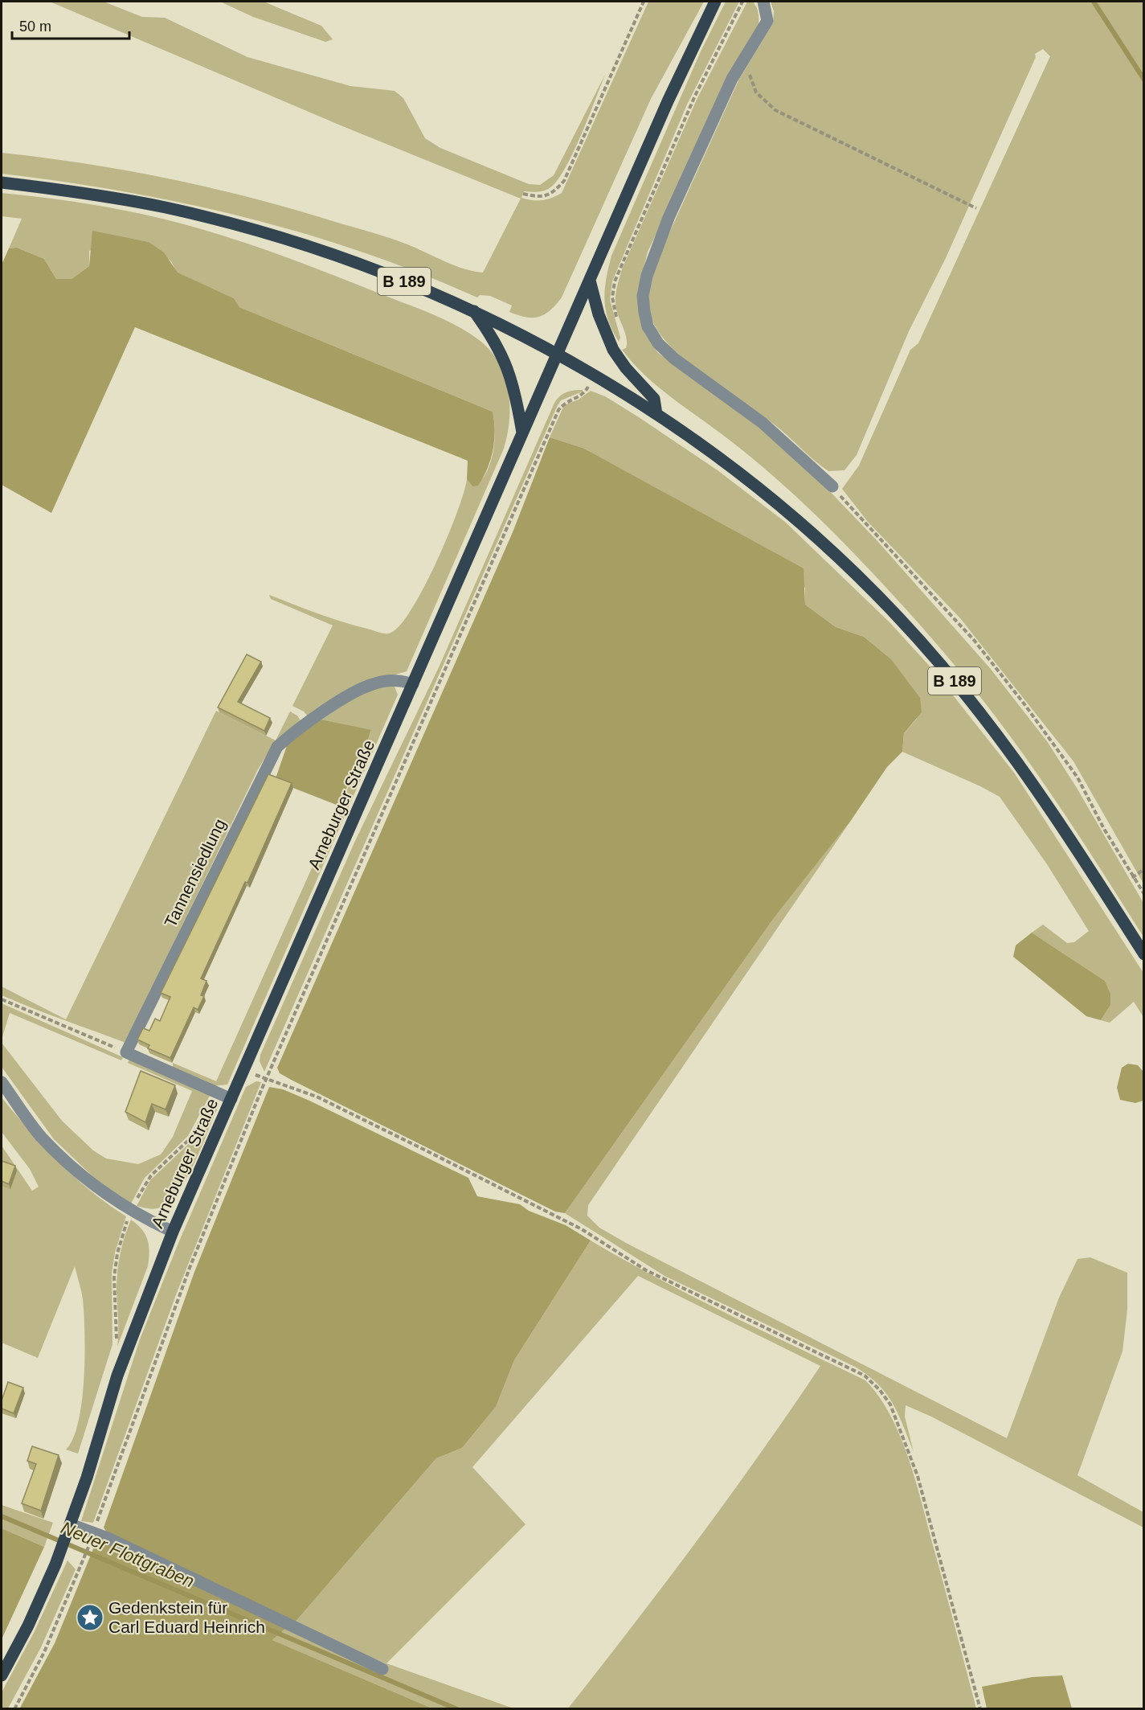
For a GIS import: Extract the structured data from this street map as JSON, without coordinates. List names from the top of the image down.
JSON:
{
  "streets": {
    "main road": ["B 189", "Arneburger Straße"],
    "street": ["Tannensiedlung"]
  },
  "crossings": [
    ["B 189", "Arneburger Straße"],
    ["Arneburger Straße", "Tannensiedlung"]
  ],
  "water": ["Neuer Flottgraben"],
  "places": {
    "place": ["Gedenkstein für Carl Eduard Heinrich"]
  },
  "scale_bar": "50 m"
}
